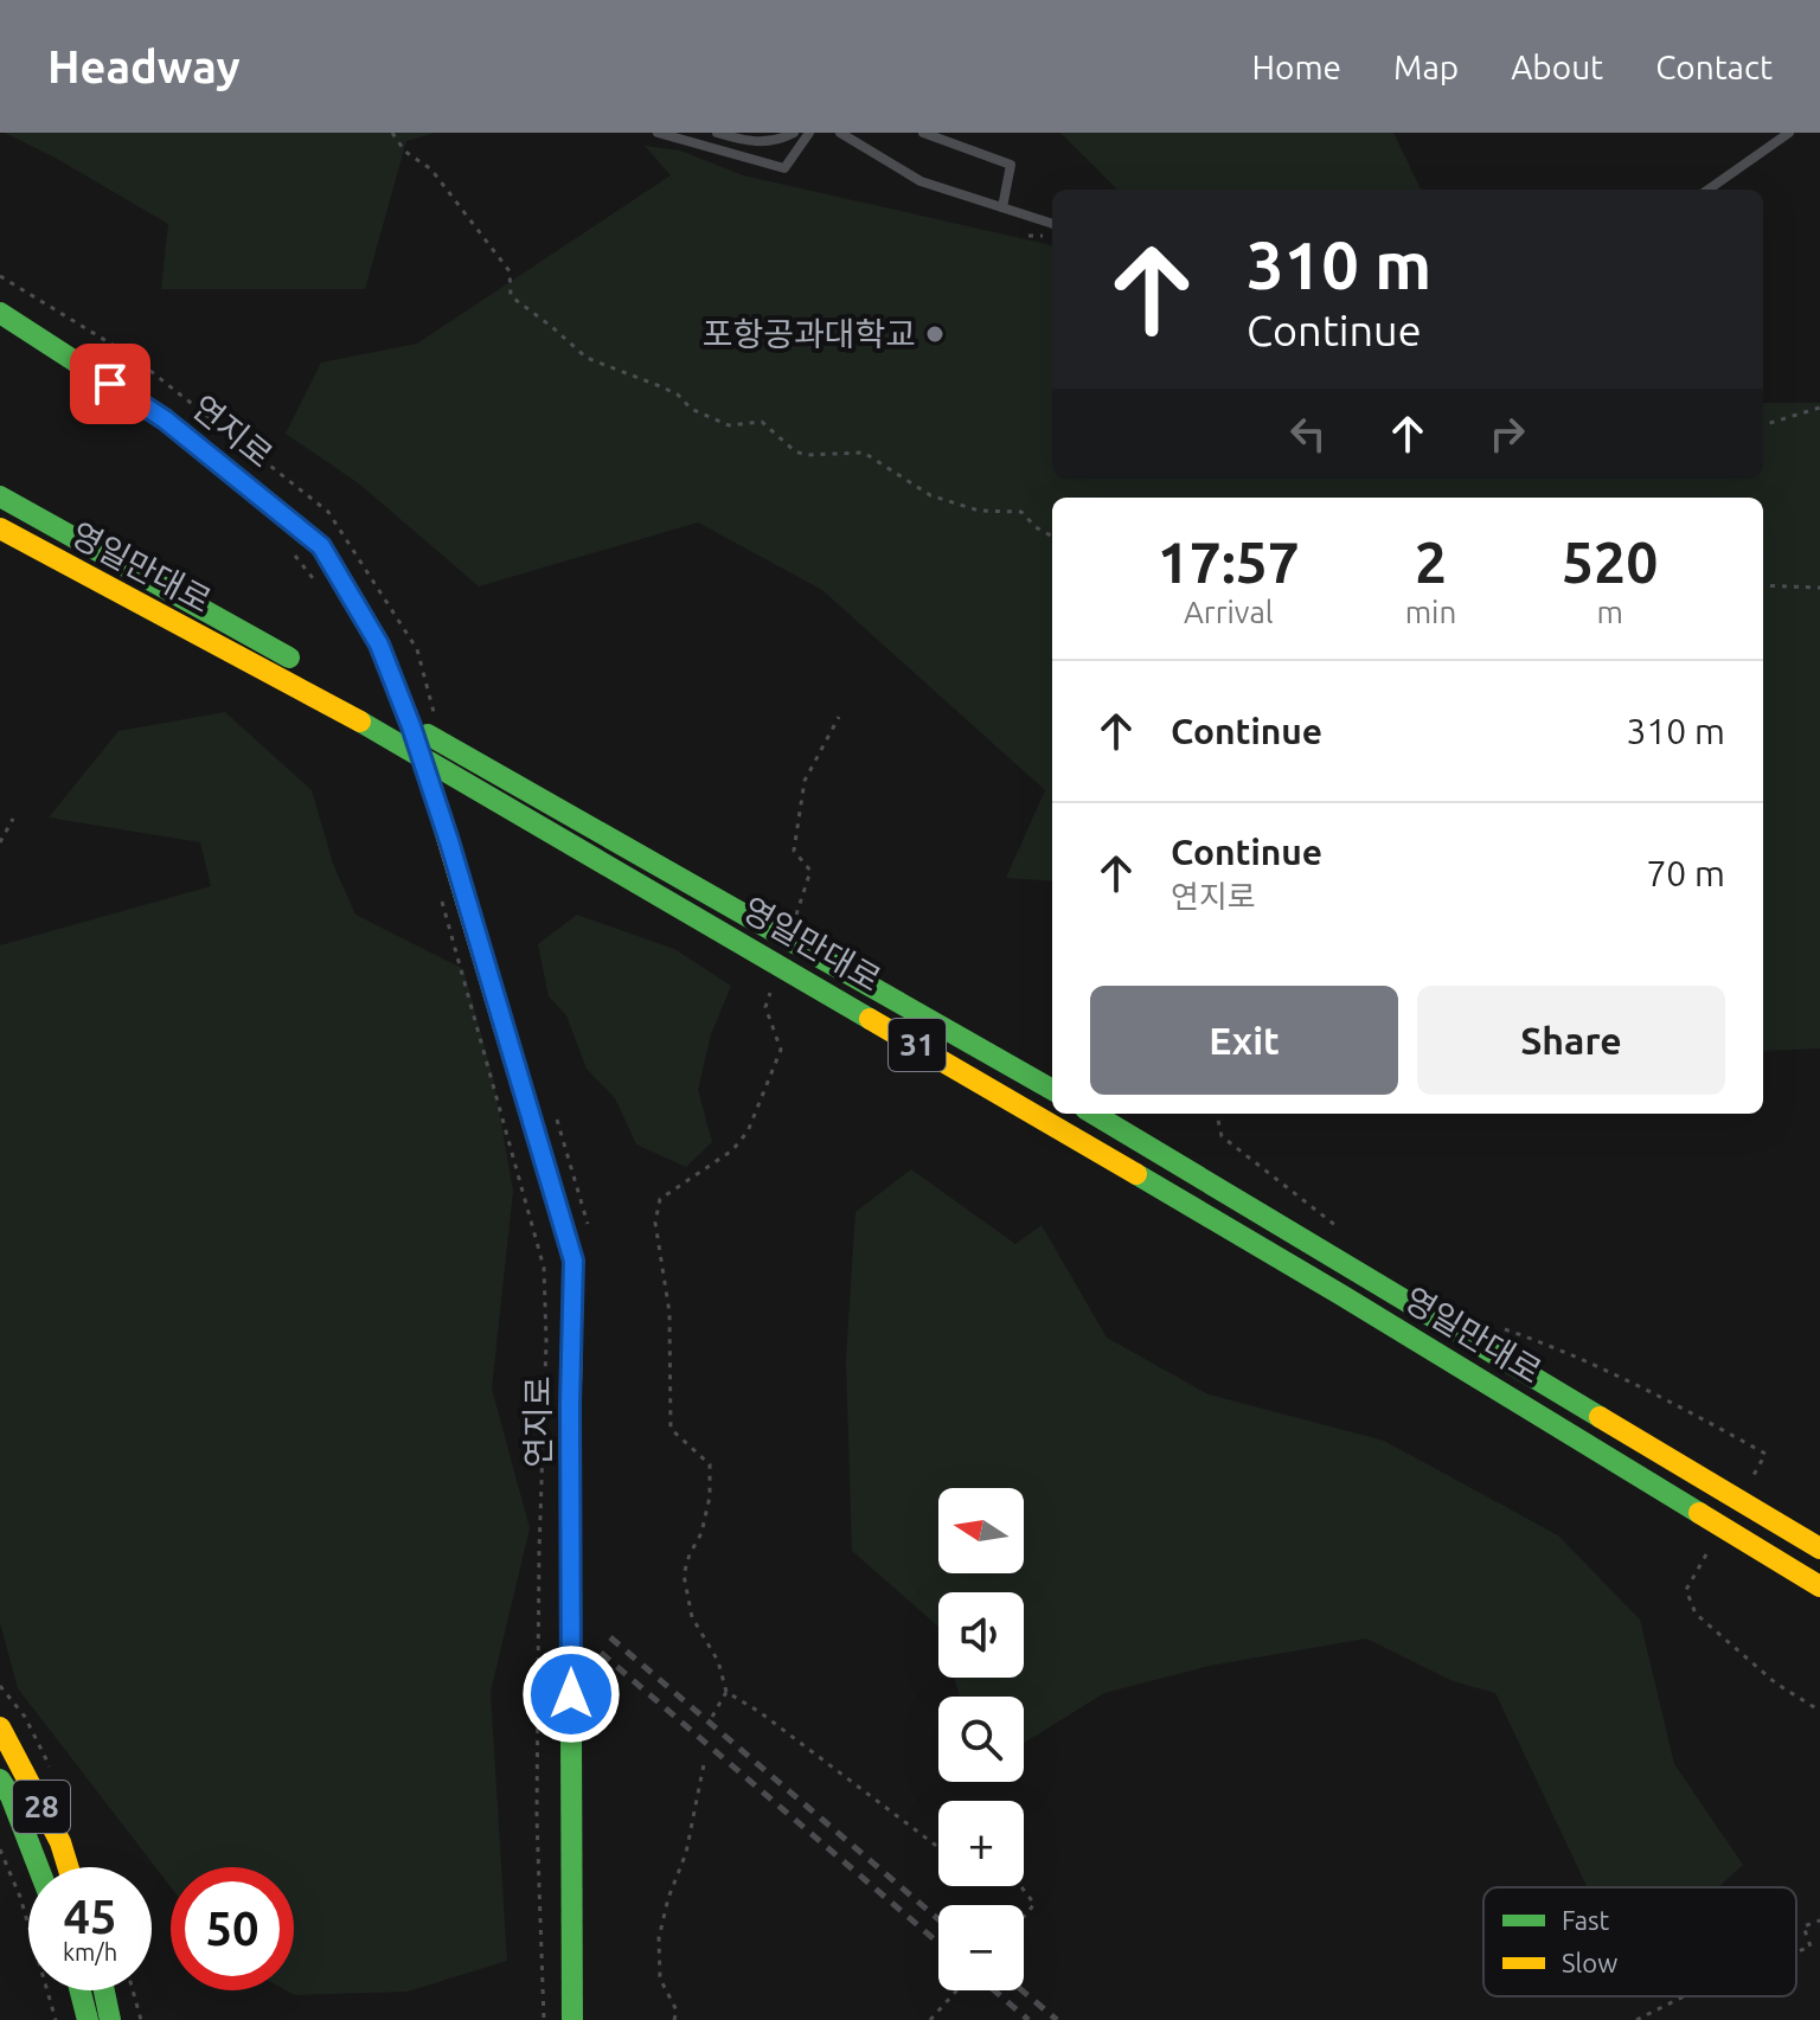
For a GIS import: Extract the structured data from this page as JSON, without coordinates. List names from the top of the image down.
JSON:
{
  "streets": {
    "main road": [
      "연지로",
      "영일만대로",
      "31",
      "28"
    ]
  },
  "places": ["포항공과대학교"],
  "legend": ["Fast", "Slow"],
  "north": "left",
  "page": {
    "header": "Headway",
    "nav": [
      "Home",
      "Map",
      "About",
      "Contact"
    ],
    "turn": ["310 m", "Continue"],
    "eta": [
      "17:57",
      "Arrival",
      "2",
      "min",
      "520",
      "m"
    ],
    "list": [
      {
        "name": "Continue",
        "value": "310 m"
      },
      {
        "name": "Continue",
        "note": "연지로",
        "value": "70 m"
      }
    ],
    "buttons": ["Exit", "Share"],
    "map_buttons": ["+", "−"],
    "speed": "45 km/h",
    "limit": "50"
  }
}
